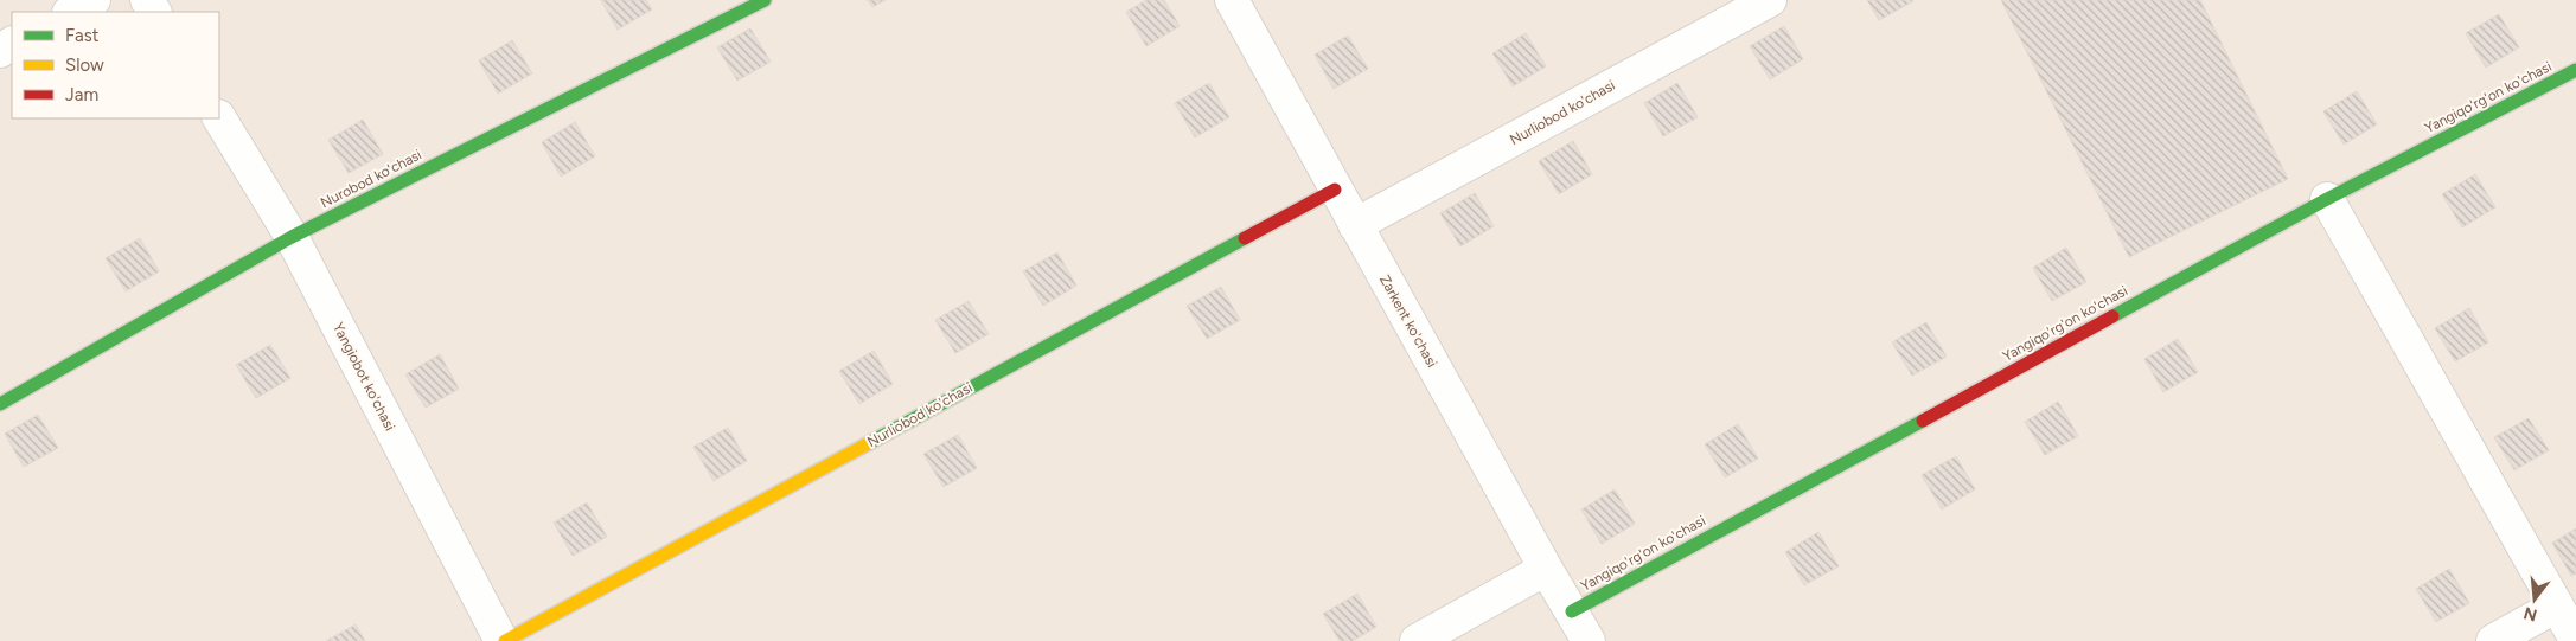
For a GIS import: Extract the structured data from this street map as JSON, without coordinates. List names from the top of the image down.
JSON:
{
  "streets": {
    "street": [
      "Yangiqo'rg'on ko'chasi",
      "Nurliobod ko'chasi",
      "Nurobod ko'chasi",
      "Zarkent ko'chasi",
      "Yangiobot ko'chasi"
    ]
  },
  "crossings": [
    ["Yangiqo'rg'on ko'chasi", "Zarkent ko'chasi"],
    ["Nurliobod ko'chasi", "Zarkent ko'chasi"],
    ["Nurliobod ko'chasi", "Yangiobot ko'chasi"],
    ["Nurobod ko'chasi", "Yangiobot ko'chasi"]
  ],
  "legend": ["Fast", "Slow", "Jam"],
  "north": "bottom"
}
